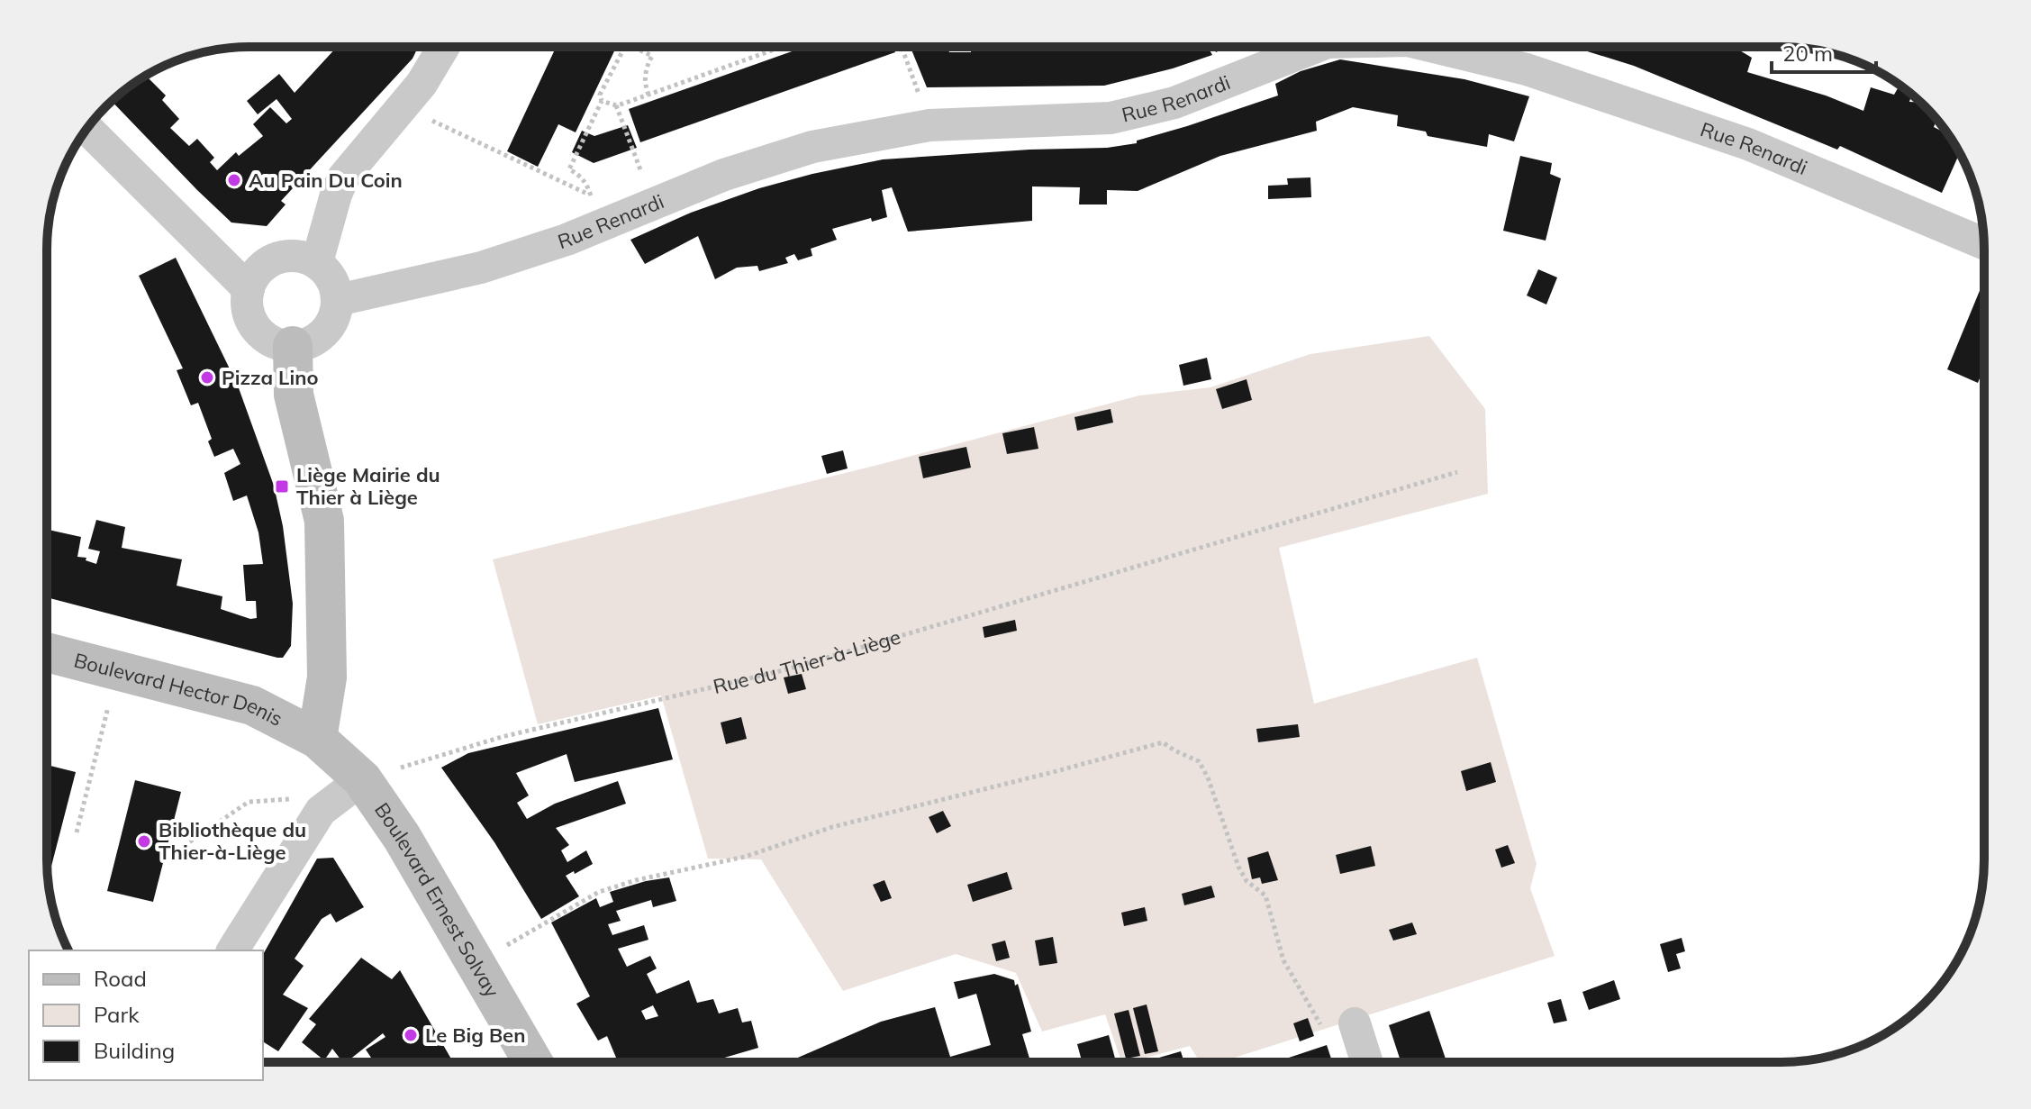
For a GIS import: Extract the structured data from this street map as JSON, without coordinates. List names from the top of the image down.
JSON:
{
  "streets": {
    "street": ["Rue Renardi", "Boulevard Hector Denis", "Boulevard Ernest Solvay"],
    "path": ["Rue du Thier-à-Liège"]
  },
  "crossings": [
    ["Rue du Thier-à-Liège", "Boulevard Ernest Solvay"],
    ["Boulevard Hector Denis", "Boulevard Ernest Solvay"]
  ],
  "places": {
    "other": [
      "Au Pain Du Coin",
      "Pizza Lino",
      "Bibliothèque du Thier-à-Liège",
      "Le Big Ben"
    ],
    "transit": ["Liège Mairie du Thier à Liège"]
  },
  "legend": ["Road", "Park", "Building"],
  "scale_bar": "20 m"
}
